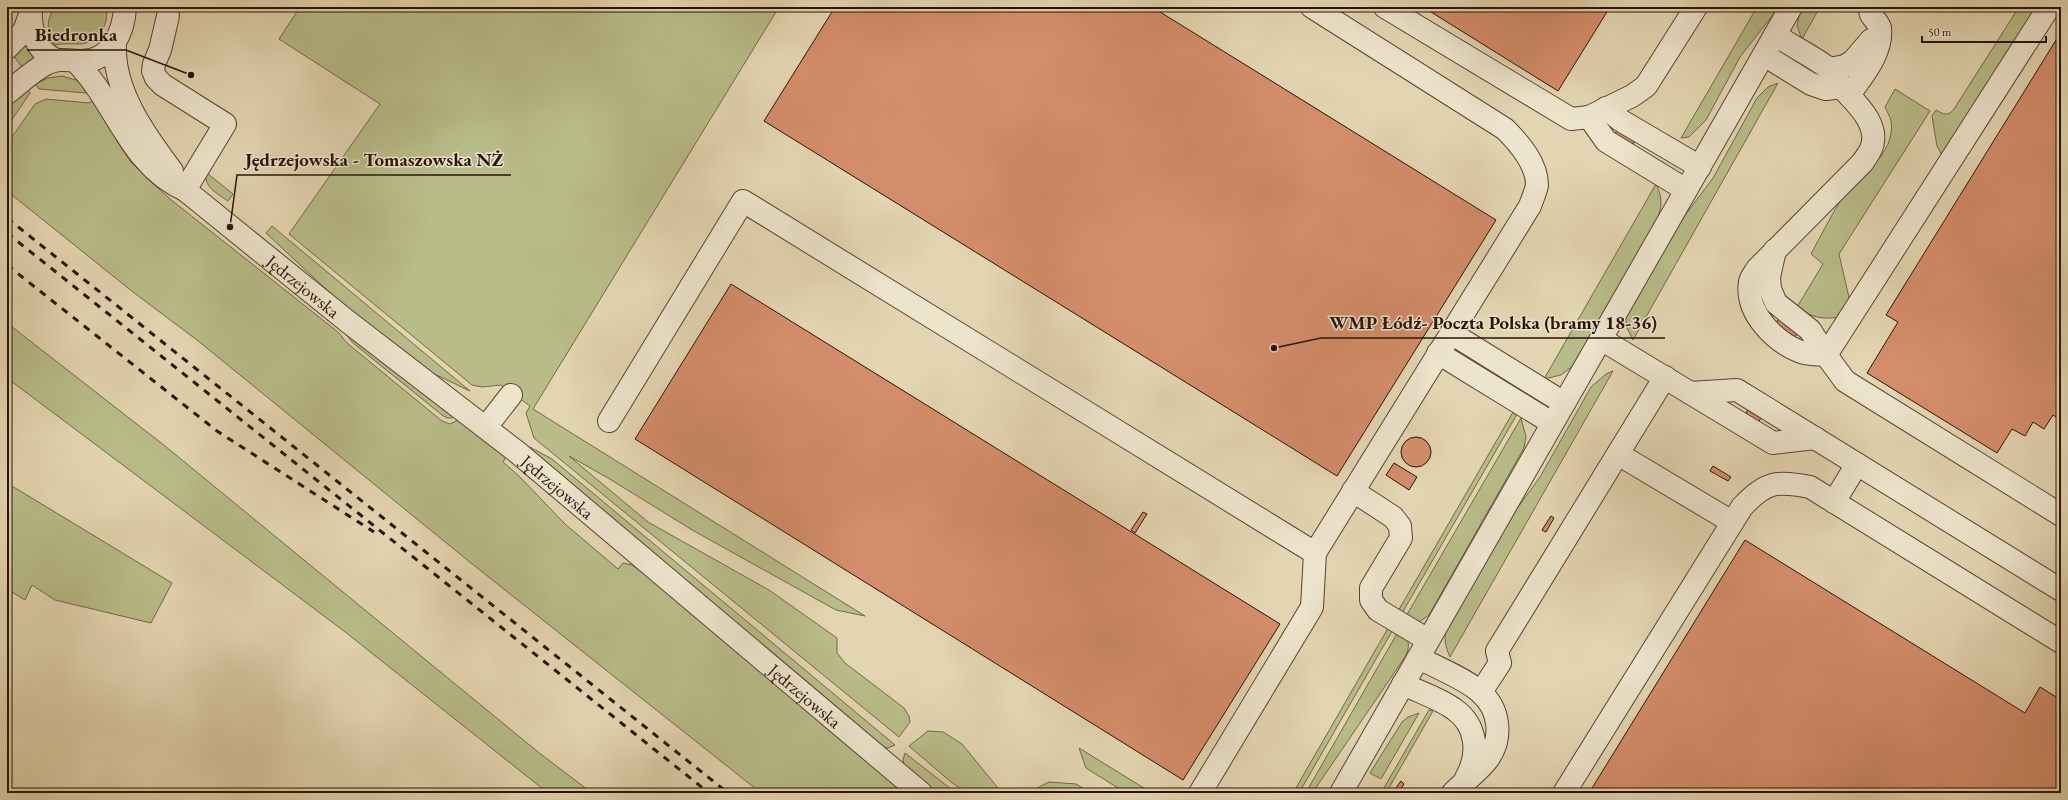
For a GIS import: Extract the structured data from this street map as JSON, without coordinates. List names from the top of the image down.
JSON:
{
  "streets": {
    "street": ["Jędrzejowska"]
  },
  "places": ["Biedronka", "Jędrzejowska - Tomaszowska NŻ", "WMP Łódź- Poczta Polska (bramy 18-36)"],
  "scale_bar": "50 m"
}
